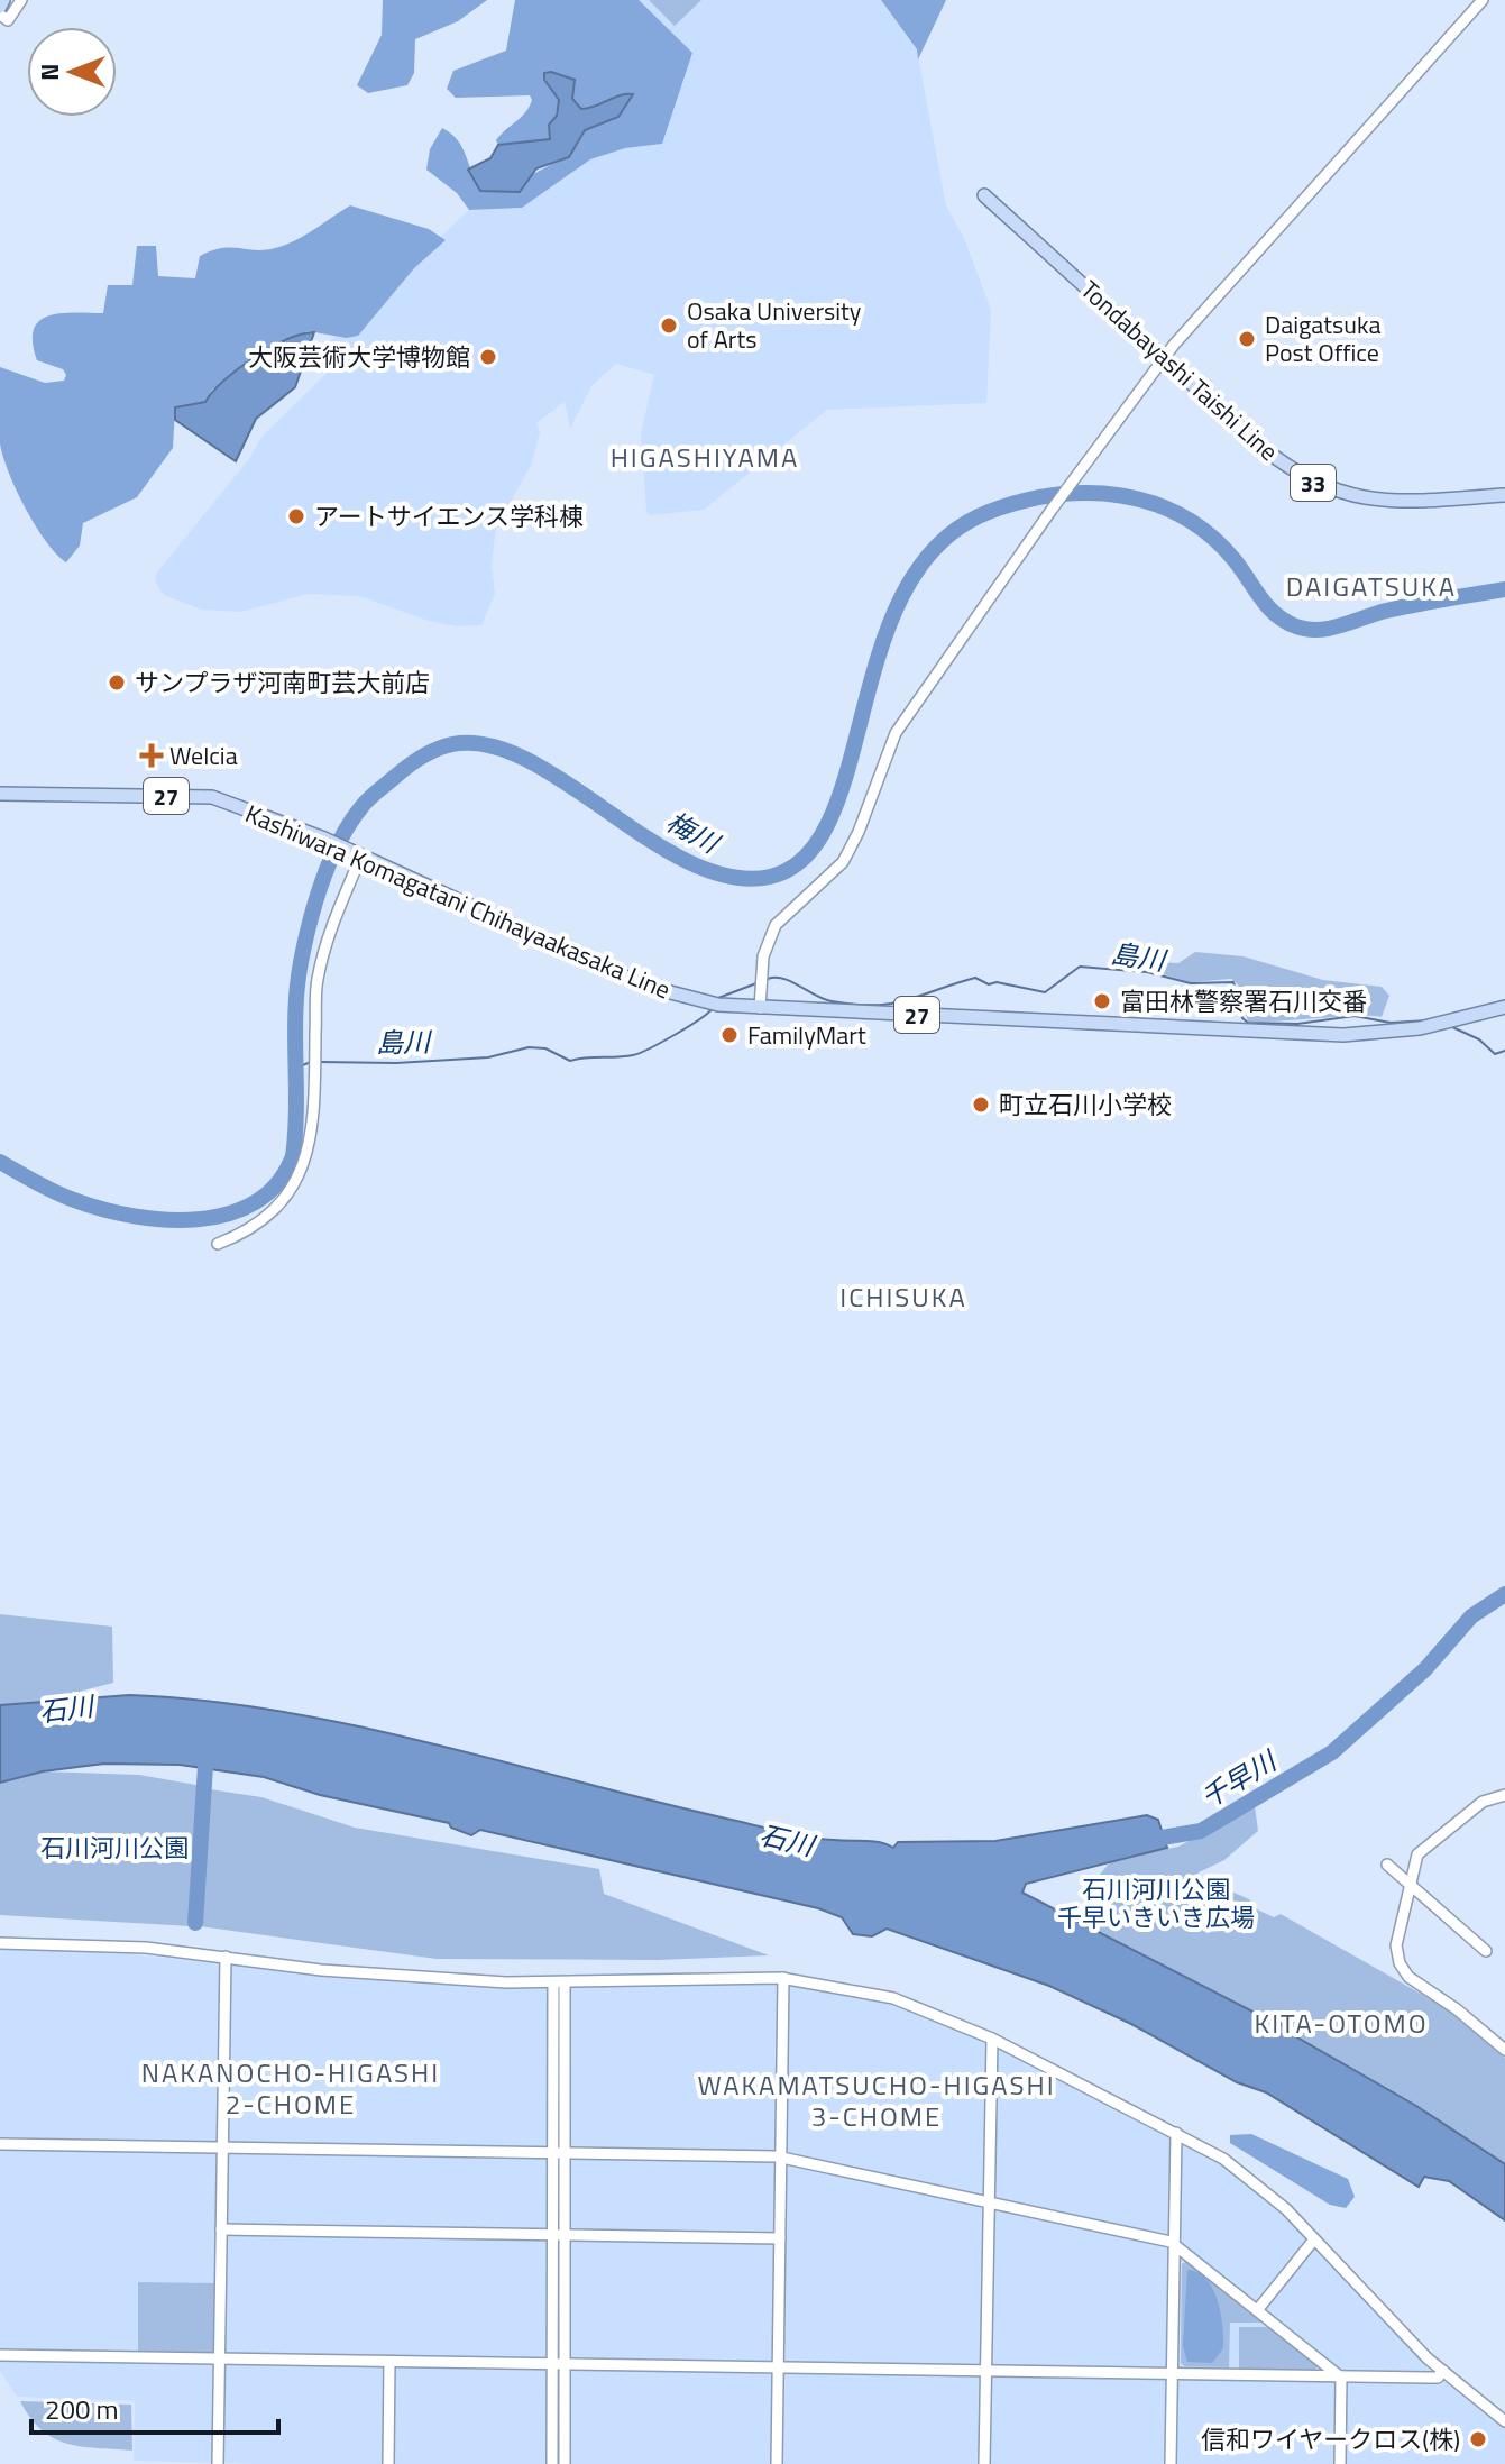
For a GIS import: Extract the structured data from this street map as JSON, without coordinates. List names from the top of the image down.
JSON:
{
  "streets": {
    "main road": [
      "Tondabayashi Taishi Line",
      "33",
      "27",
      "Kashiwara Komagatani Chihayaakasaka Line"
    ]
  },
  "districts": [
    "HIGASHIYAMA",
    "DAIGATSUKA",
    "ICHISUKA",
    "KITA-OTOMO",
    "NAKANOCHO-HIGASHI 2-CHOME",
    "WAKAMATSUCHO-HIGASHI 3-CHOME"
  ],
  "water": [
    "梅川",
    "島川",
    "石川",
    "千早川"
  ],
  "parks": ["石川河川公園", "石川河川公園 千早いきいき広場"],
  "places": {
    "other": [
      "Osaka University of Arts",
      "Daigatsuka Post Office",
      "大阪芸術大学博物館",
      "アートサイエンス学科棟",
      "サンプラザ河南町芸大前店",
      "富田林警察署石川交番",
      "FamilyMart",
      "町立石川小学校",
      "信和ワイヤークロス(株)"
    ],
    "health": ["Welcia"]
  },
  "scale_bar": "200 m",
  "north": "left"
}
